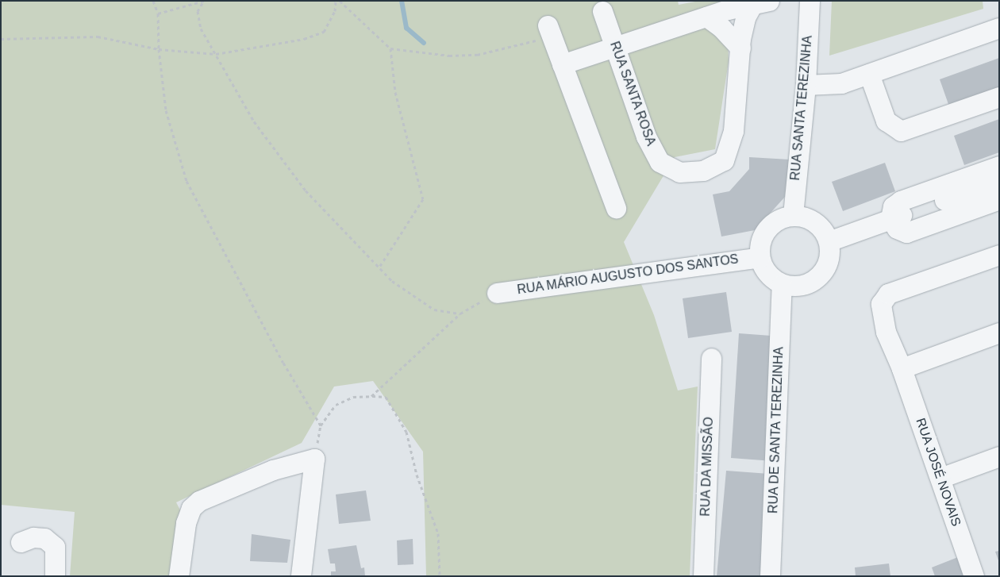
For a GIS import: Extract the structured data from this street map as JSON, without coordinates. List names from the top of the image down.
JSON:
{
  "streets": {
    "street": [
      "RUA SANTA ROSA",
      "RUA SANTA TEREZINHA",
      "RUA MÁRIO AUGUSTO DOS SANTOS",
      "RUA DE SANTA TEREZINHA",
      "RUA DA MISSÃO",
      "RUA JOSÉ NOVAIS"
    ]
  },
  "crossings": [
    ["RUA SANTA TEREZINHA", "RUA MÁRIO AUGUSTO DOS SANTOS"],
    ["RUA SANTA TEREZINHA", "RUA DE SANTA TEREZINHA"],
    ["RUA MÁRIO AUGUSTO DOS SANTOS", "RUA DE SANTA TEREZINHA"]
  ]
}
